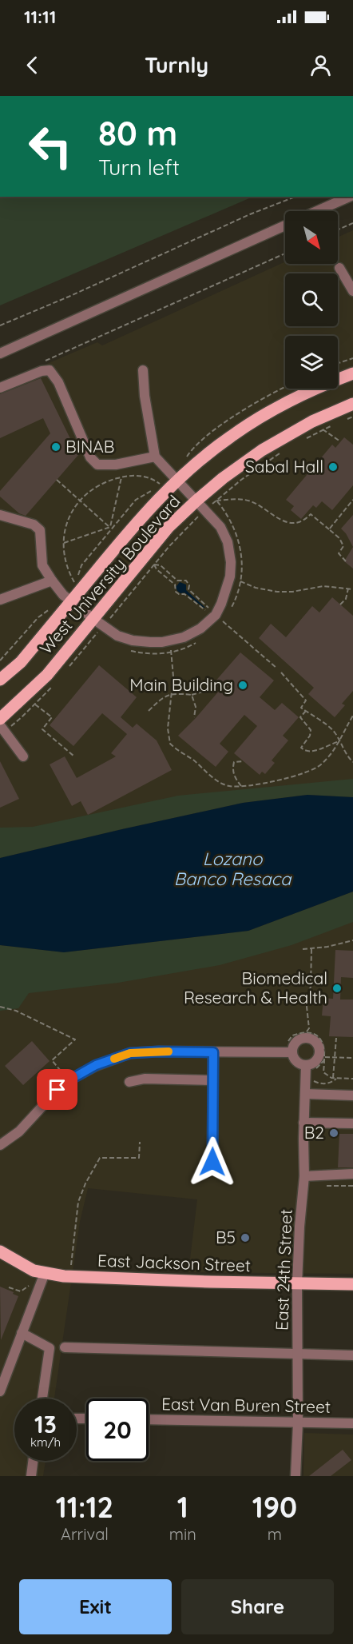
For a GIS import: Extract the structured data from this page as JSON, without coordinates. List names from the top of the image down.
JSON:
{
  "streets": {
    "main road": ["West University Boulevard", "East Jackson Street"],
    "street": ["East 24th Street", "East Van Buren Street"]
  },
  "crossings": [
    ["East Jackson Street", "East 24th Street"],
    ["East 24th Street", "East Van Buren Street"]
  ],
  "water": ["Lozano Banco Resaca"],
  "places": [
    "BINAB",
    "Sabal Hall",
    "Main Building",
    "Biomedical Research & Health",
    "B2",
    "B5"
  ],
  "north": "bottom right",
  "page": {
    "status": "11:11",
    "header": "Turnly",
    "turn": ["80 m", "Turn left"],
    "speed": "13 km/h",
    "limit": "20",
    "eta": [
      "11:12",
      "Arrival",
      "1",
      "min",
      "190",
      "m"
    ],
    "buttons": ["Exit", "Share"]
  }
}
